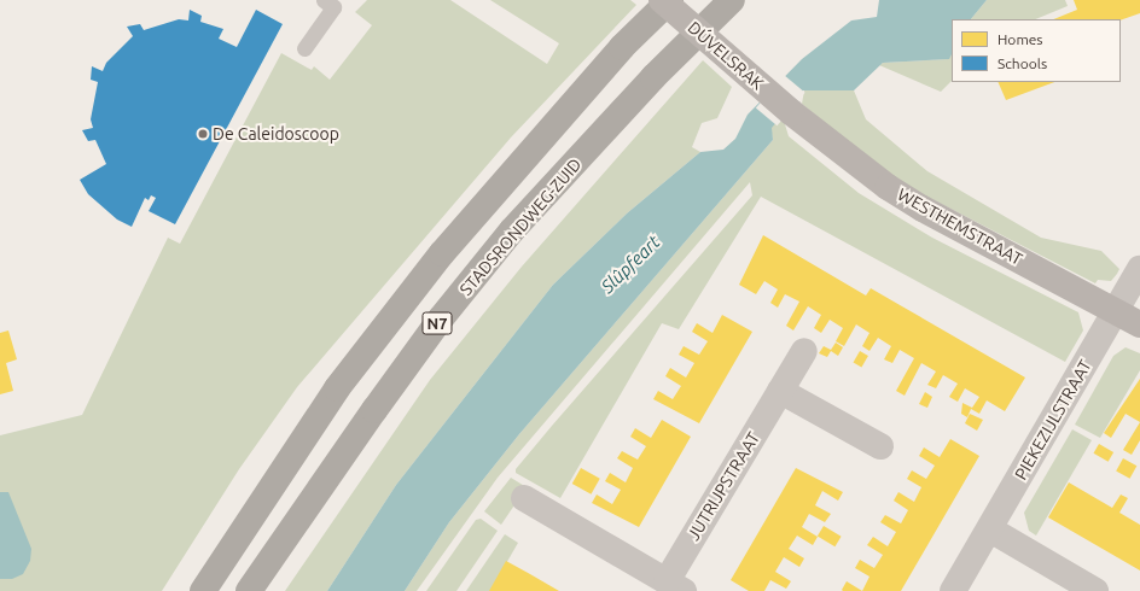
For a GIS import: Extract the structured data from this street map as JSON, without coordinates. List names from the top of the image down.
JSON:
{
  "streets": {
    "highway": ["STADSRONDWEG-ZUID", "N7"],
    "street": [
      "DÚVELSRAK",
      "WESTHEMSTRAAT",
      "PIEKEZIJLSTRAAT",
      "JUTRIJPSTRAAT"
    ]
  },
  "crossings": [
    ["DÚVELSRAK", "WESTHEMSTRAAT"],
    ["WESTHEMSTRAAT", "PIEKEZIJLSTRAAT"]
  ],
  "water": ["Slûpfeart"],
  "places": ["De Caleidoscoop"],
  "legend": ["Homes", "Schools"]
}
